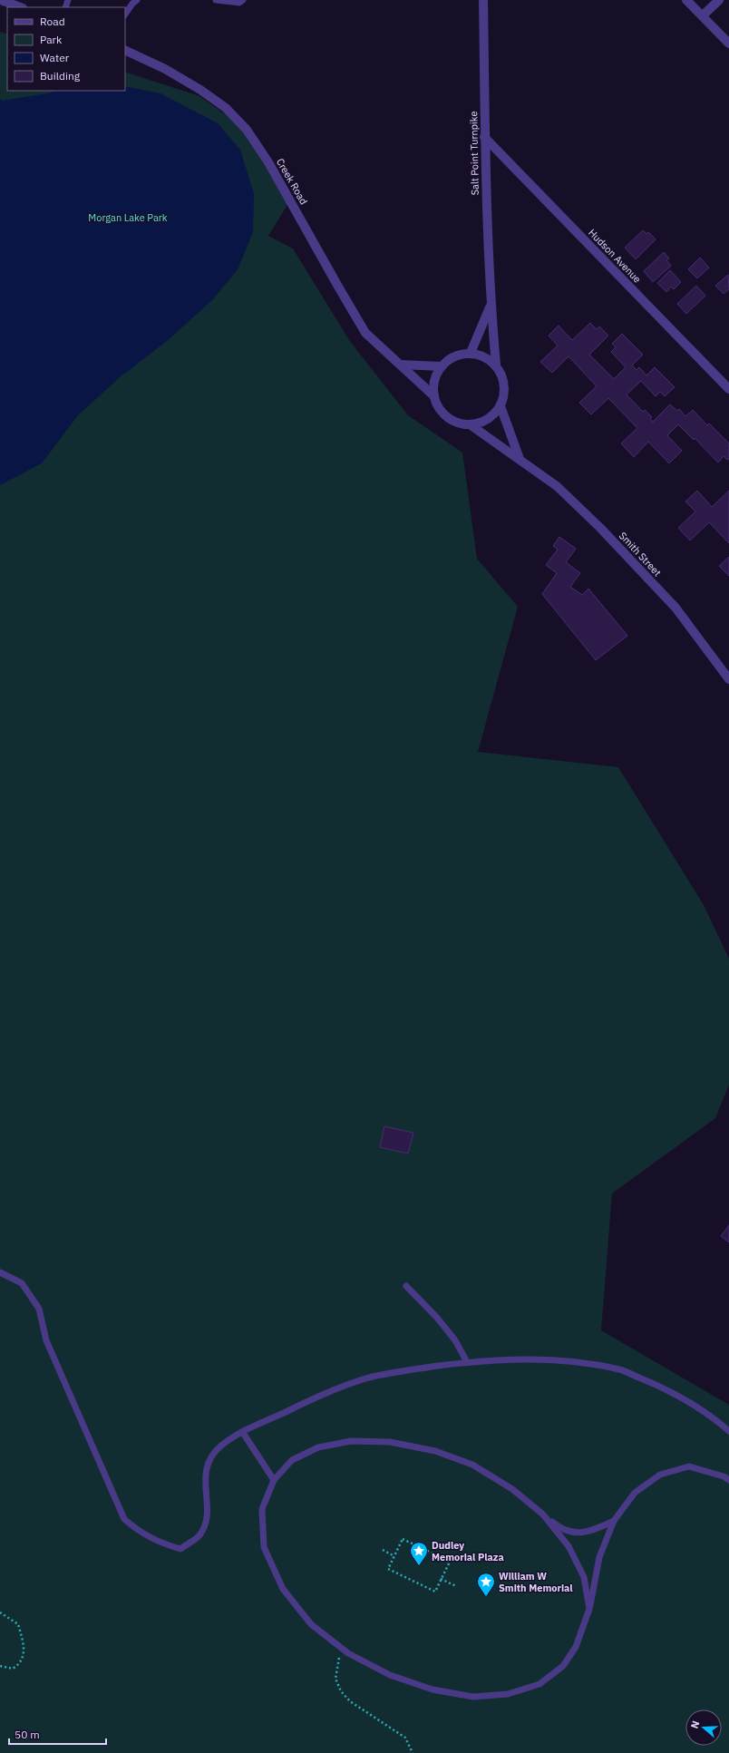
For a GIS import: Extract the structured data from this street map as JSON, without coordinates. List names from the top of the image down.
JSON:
{
  "streets": {
    "street": [
      "Salt Point Turnpike",
      "Creek Road",
      "Hudson Avenue",
      "Smith Street"
    ]
  },
  "crossings": [
    ["Salt Point Turnpike", "Creek Road"],
    ["Salt Point Turnpike", "Hudson Avenue"],
    ["Salt Point Turnpike", "Smith Street"],
    ["Creek Road", "Smith Street"]
  ],
  "parks": ["Morgan Lake Park"],
  "places": {
    "place": ["Dudley Memorial Plaza", "William W Smith Memorial"]
  },
  "legend": [
    "Road",
    "Park",
    "Water",
    "Building"
  ],
  "scale_bar": "50 m",
  "north": "left"
}
